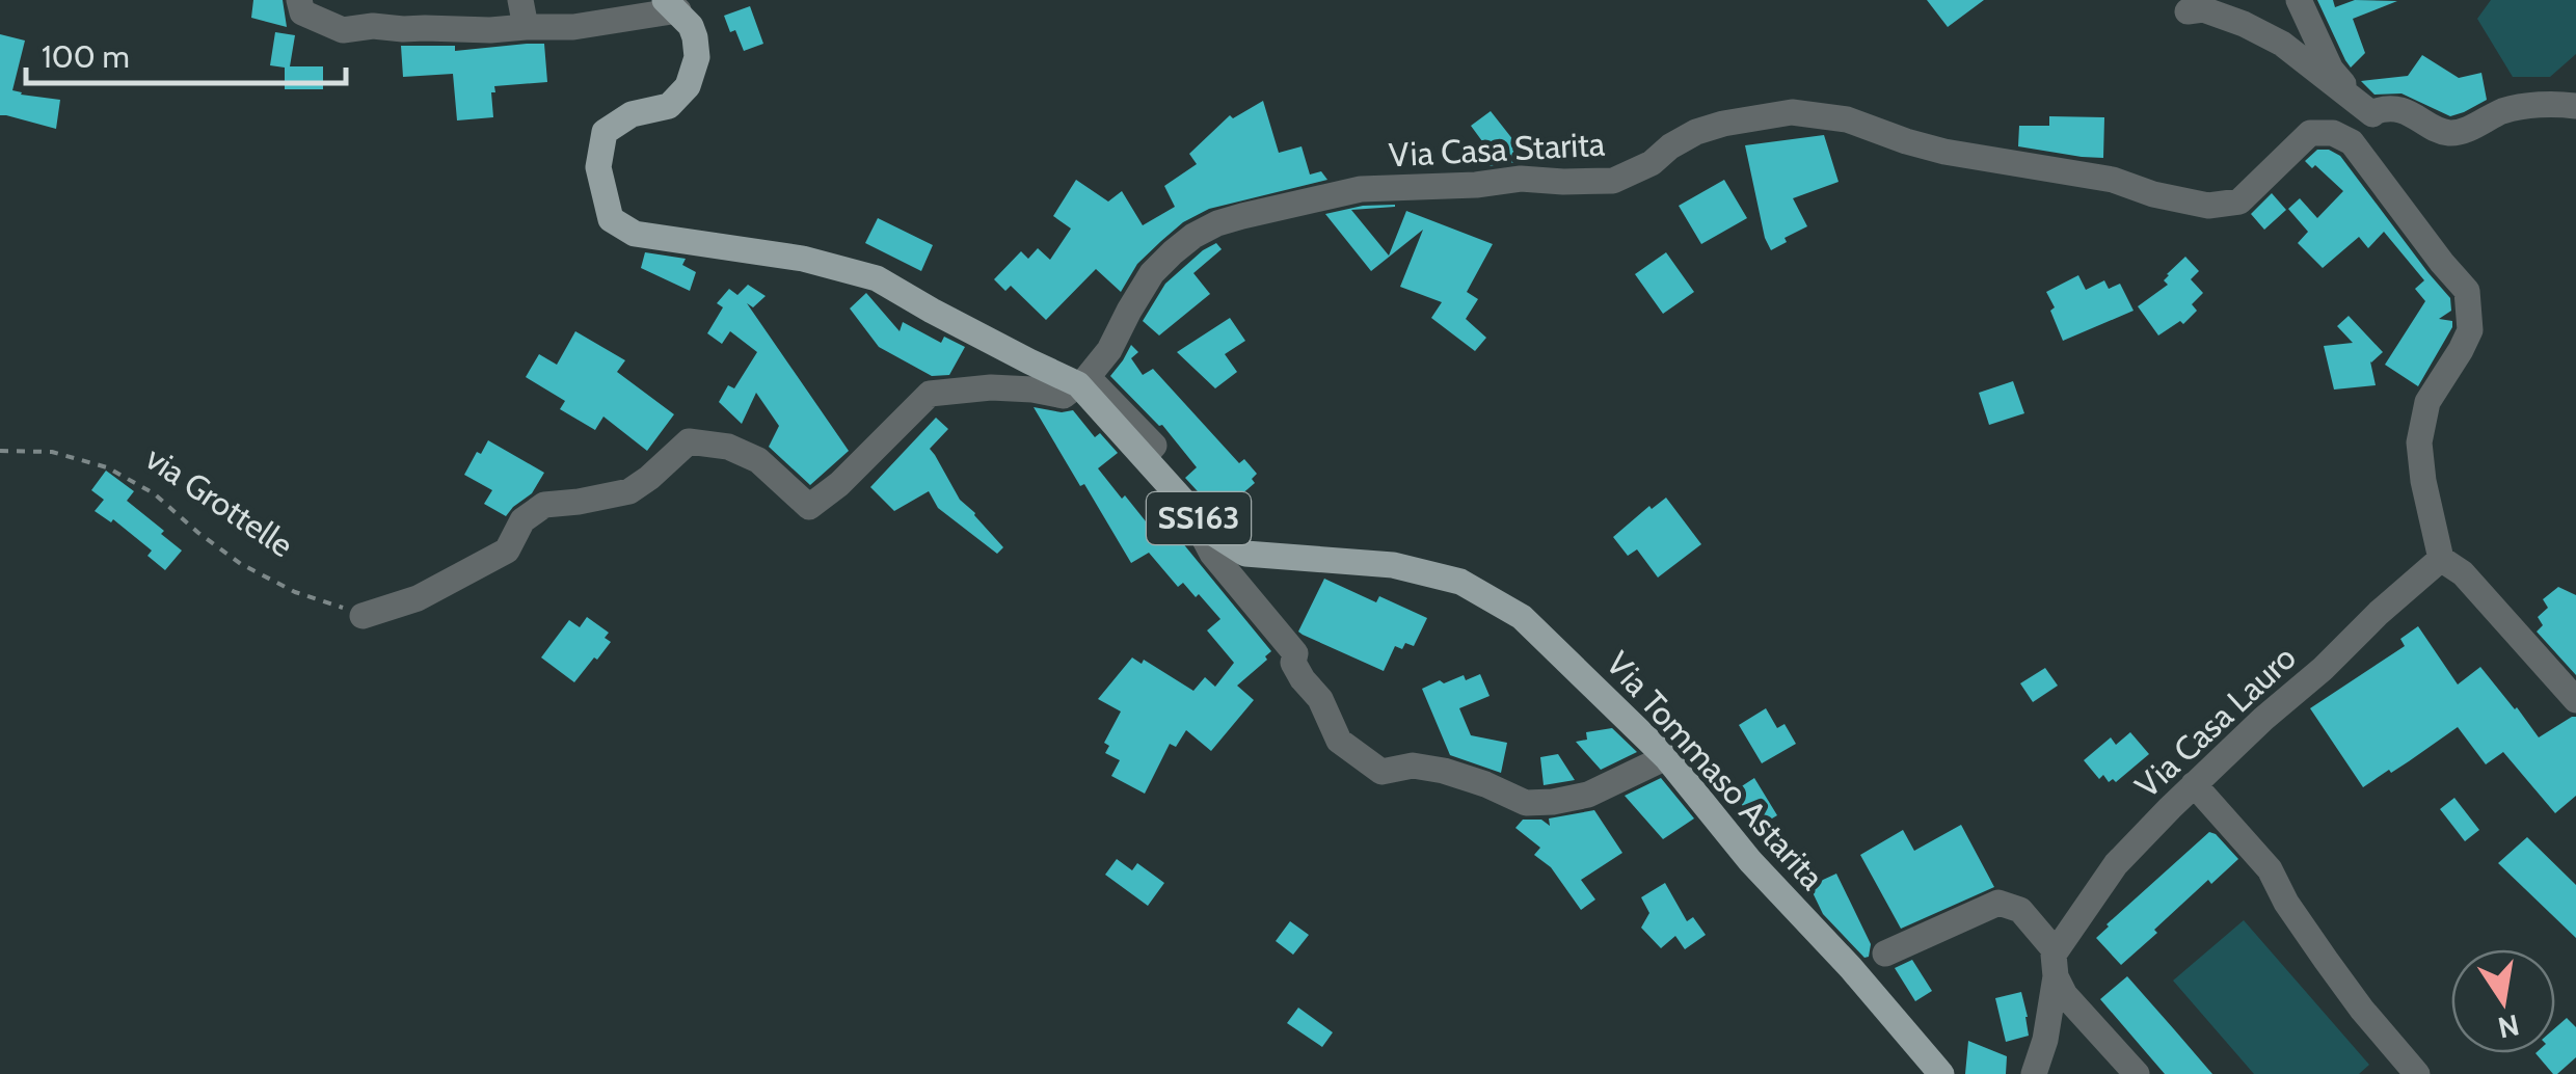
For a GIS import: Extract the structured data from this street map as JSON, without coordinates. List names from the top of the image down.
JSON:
{
  "streets": {
    "main road": ["SS163", "Via Tommaso Astarita"],
    "street": ["Via Casa Starita", "Via Casa Lauro"],
    "path": ["via Grottelle"]
  },
  "crossings": [
    ["Via Casa Starita", "Via Tommaso Astarita"]
  ],
  "scale_bar": "100 m",
  "north": "bottom"
}
